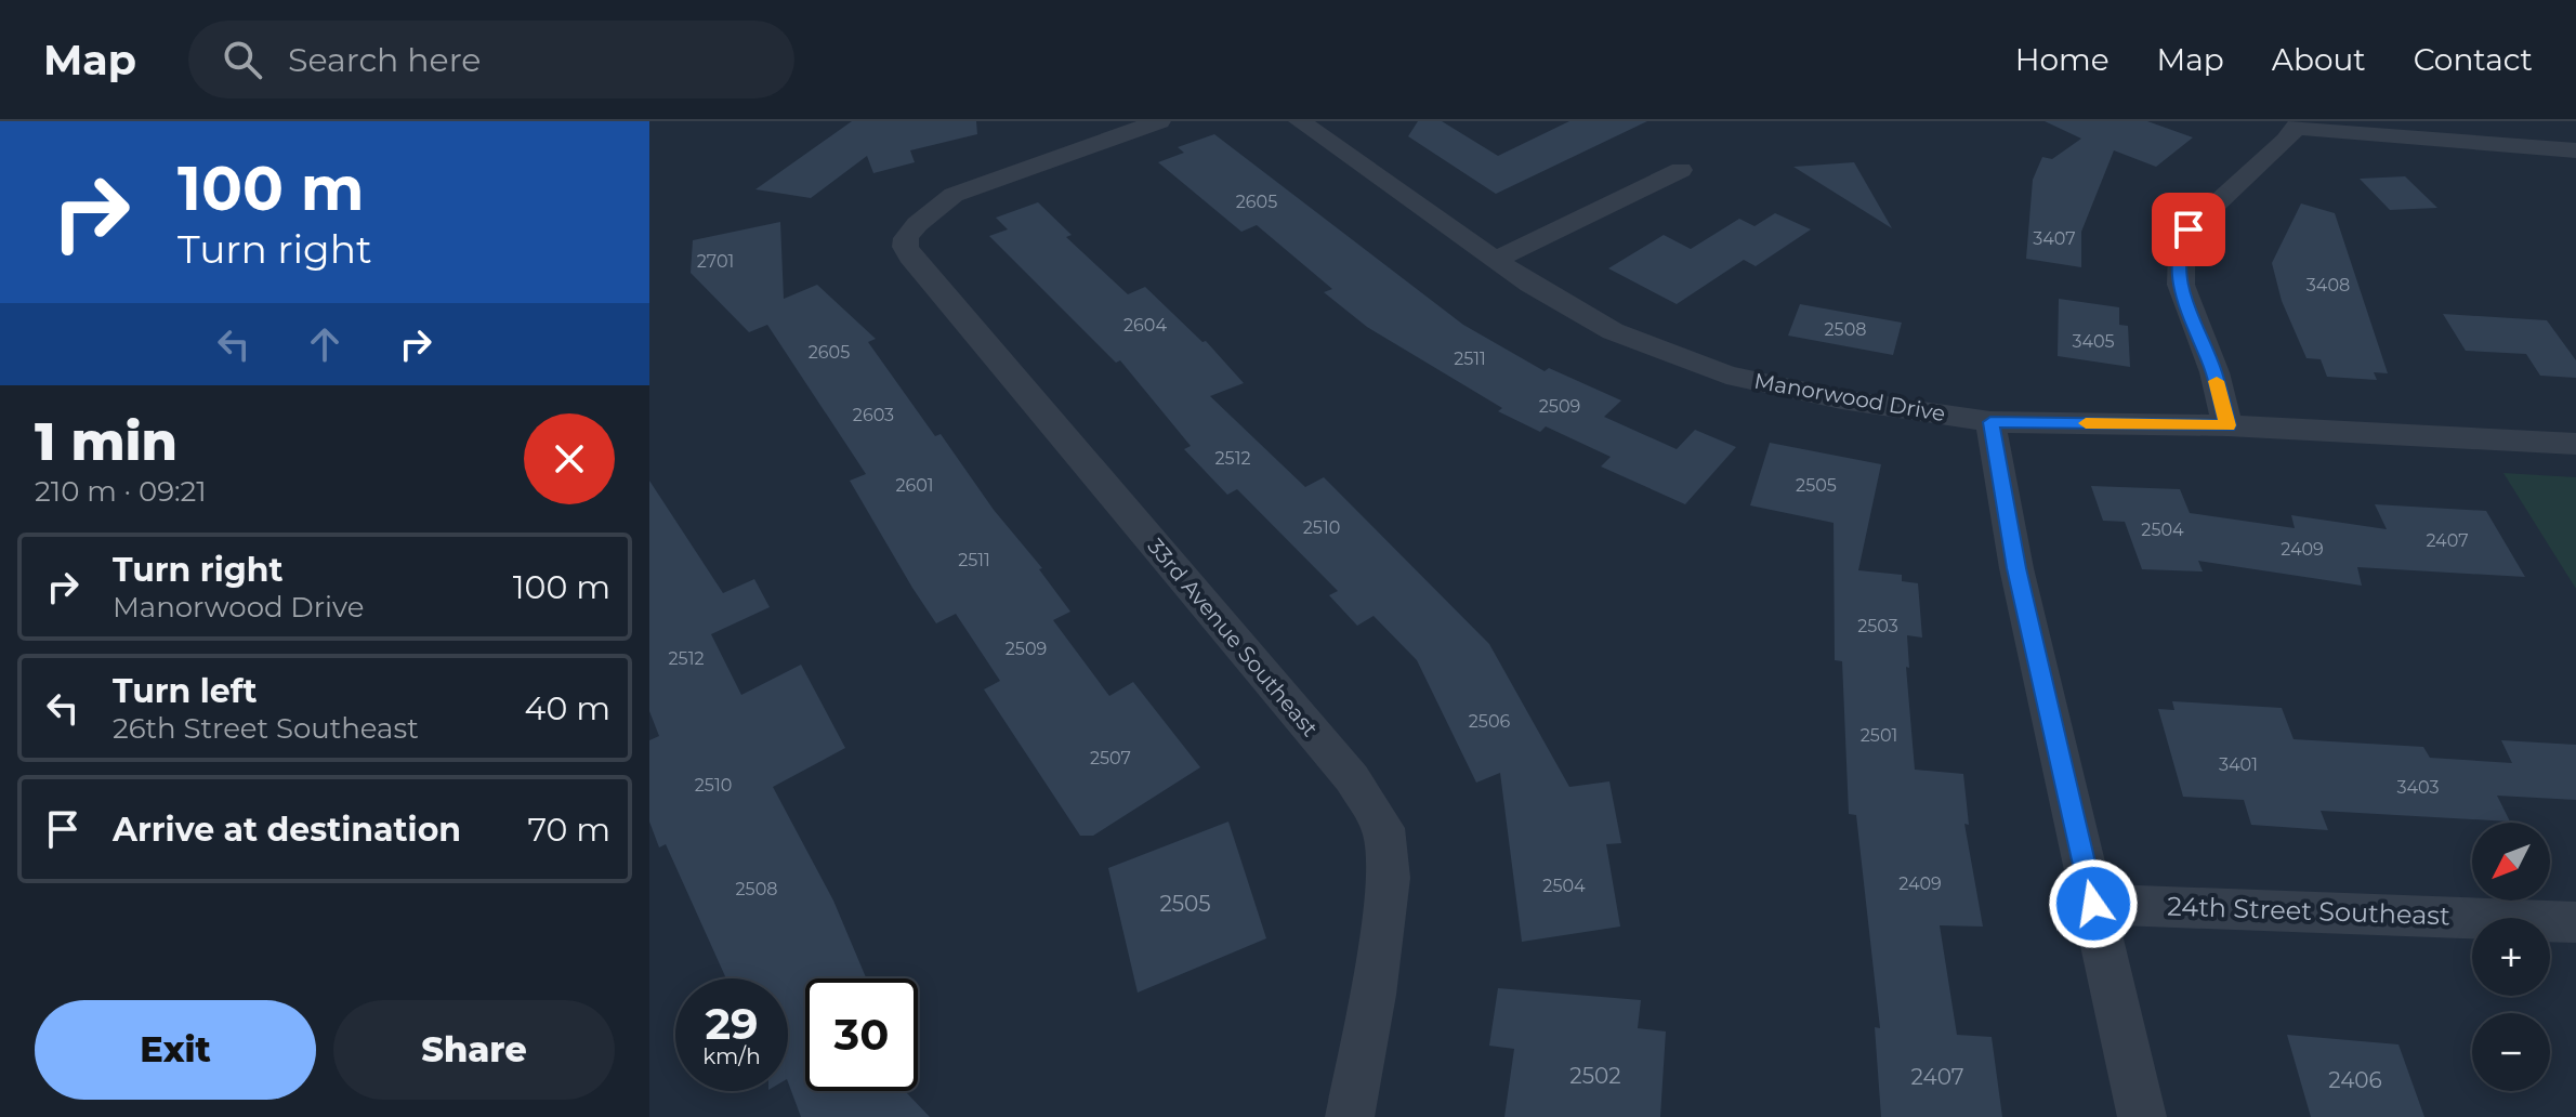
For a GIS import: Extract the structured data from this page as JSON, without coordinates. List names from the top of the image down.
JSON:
{
  "streets": {
    "street": ["Manorwood Drive", "33rd Avenue Southeast", "24th Street Southeast"]
  },
  "house_numbers": [
    "2605",
    "3407",
    "2701",
    "3408",
    "2604",
    "2508",
    "3405",
    "2605",
    "2511",
    "2509",
    "2603",
    "2512",
    "2601",
    "2505",
    "2510",
    "2504",
    "2407",
    "2409",
    "2511",
    "2503",
    "2509",
    "2512",
    "2506",
    "2501",
    "2507",
    "3401",
    "2510",
    "3403",
    "2409",
    "2504",
    "2508",
    "2505",
    "2502",
    "2407",
    "2406"
  ],
  "north": "bottom left",
  "page": {
    "header": "Map",
    "search": "Search here",
    "nav": [
      "Home",
      "Map",
      "About",
      "Contact"
    ],
    "turn": ["100 m", "Turn right"],
    "heading": ["1 min", "210 m · 09:21"],
    "list": [
      {
        "name": "Turn right",
        "note": "Manorwood Drive",
        "value": "100 m"
      },
      {
        "name": "Turn left",
        "note": "26th Street Southeast",
        "value": "40 m"
      },
      {
        "name": "Arrive at destination",
        "value": "70 m"
      }
    ],
    "map_buttons": ["+", "−"],
    "speed": "29 km/h",
    "limit": "30",
    "buttons": ["Exit", "Share"]
  }
}
